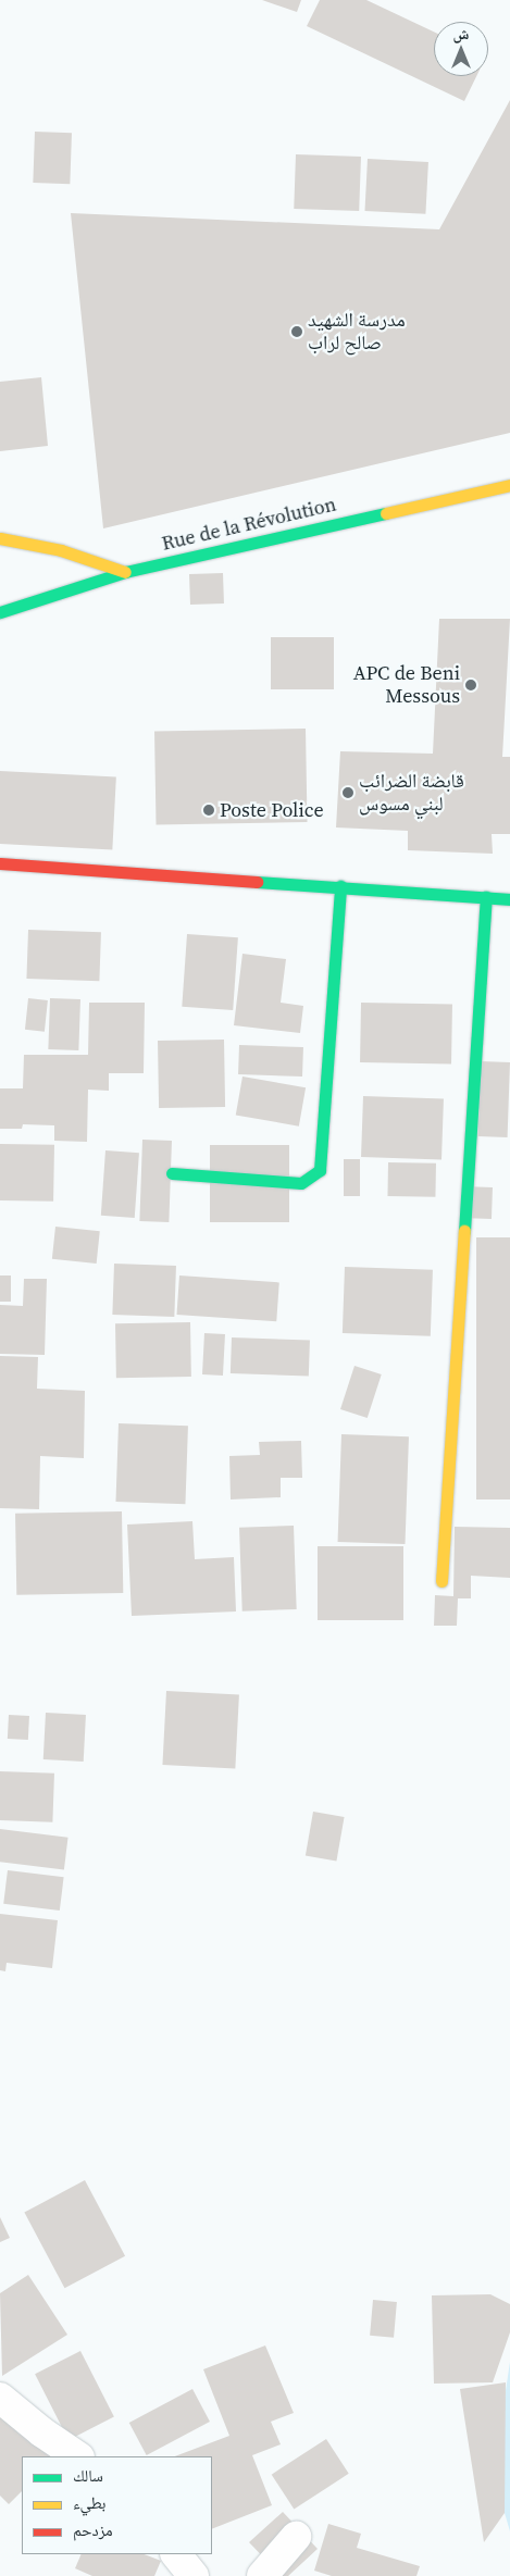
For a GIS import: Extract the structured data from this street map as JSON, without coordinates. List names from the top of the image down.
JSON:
{
  "streets": {
    "street": ["Rue de la Révolution"]
  },
  "places": [
    "مدرسة الشهيد صالح لراب",
    "APC de Beni Messous",
    "قابضة الضرائب لبني مسوس",
    "Poste Police"
  ],
  "legend": ["سالك", "بطيء", "مزدحم"],
  "north": "top"
}
